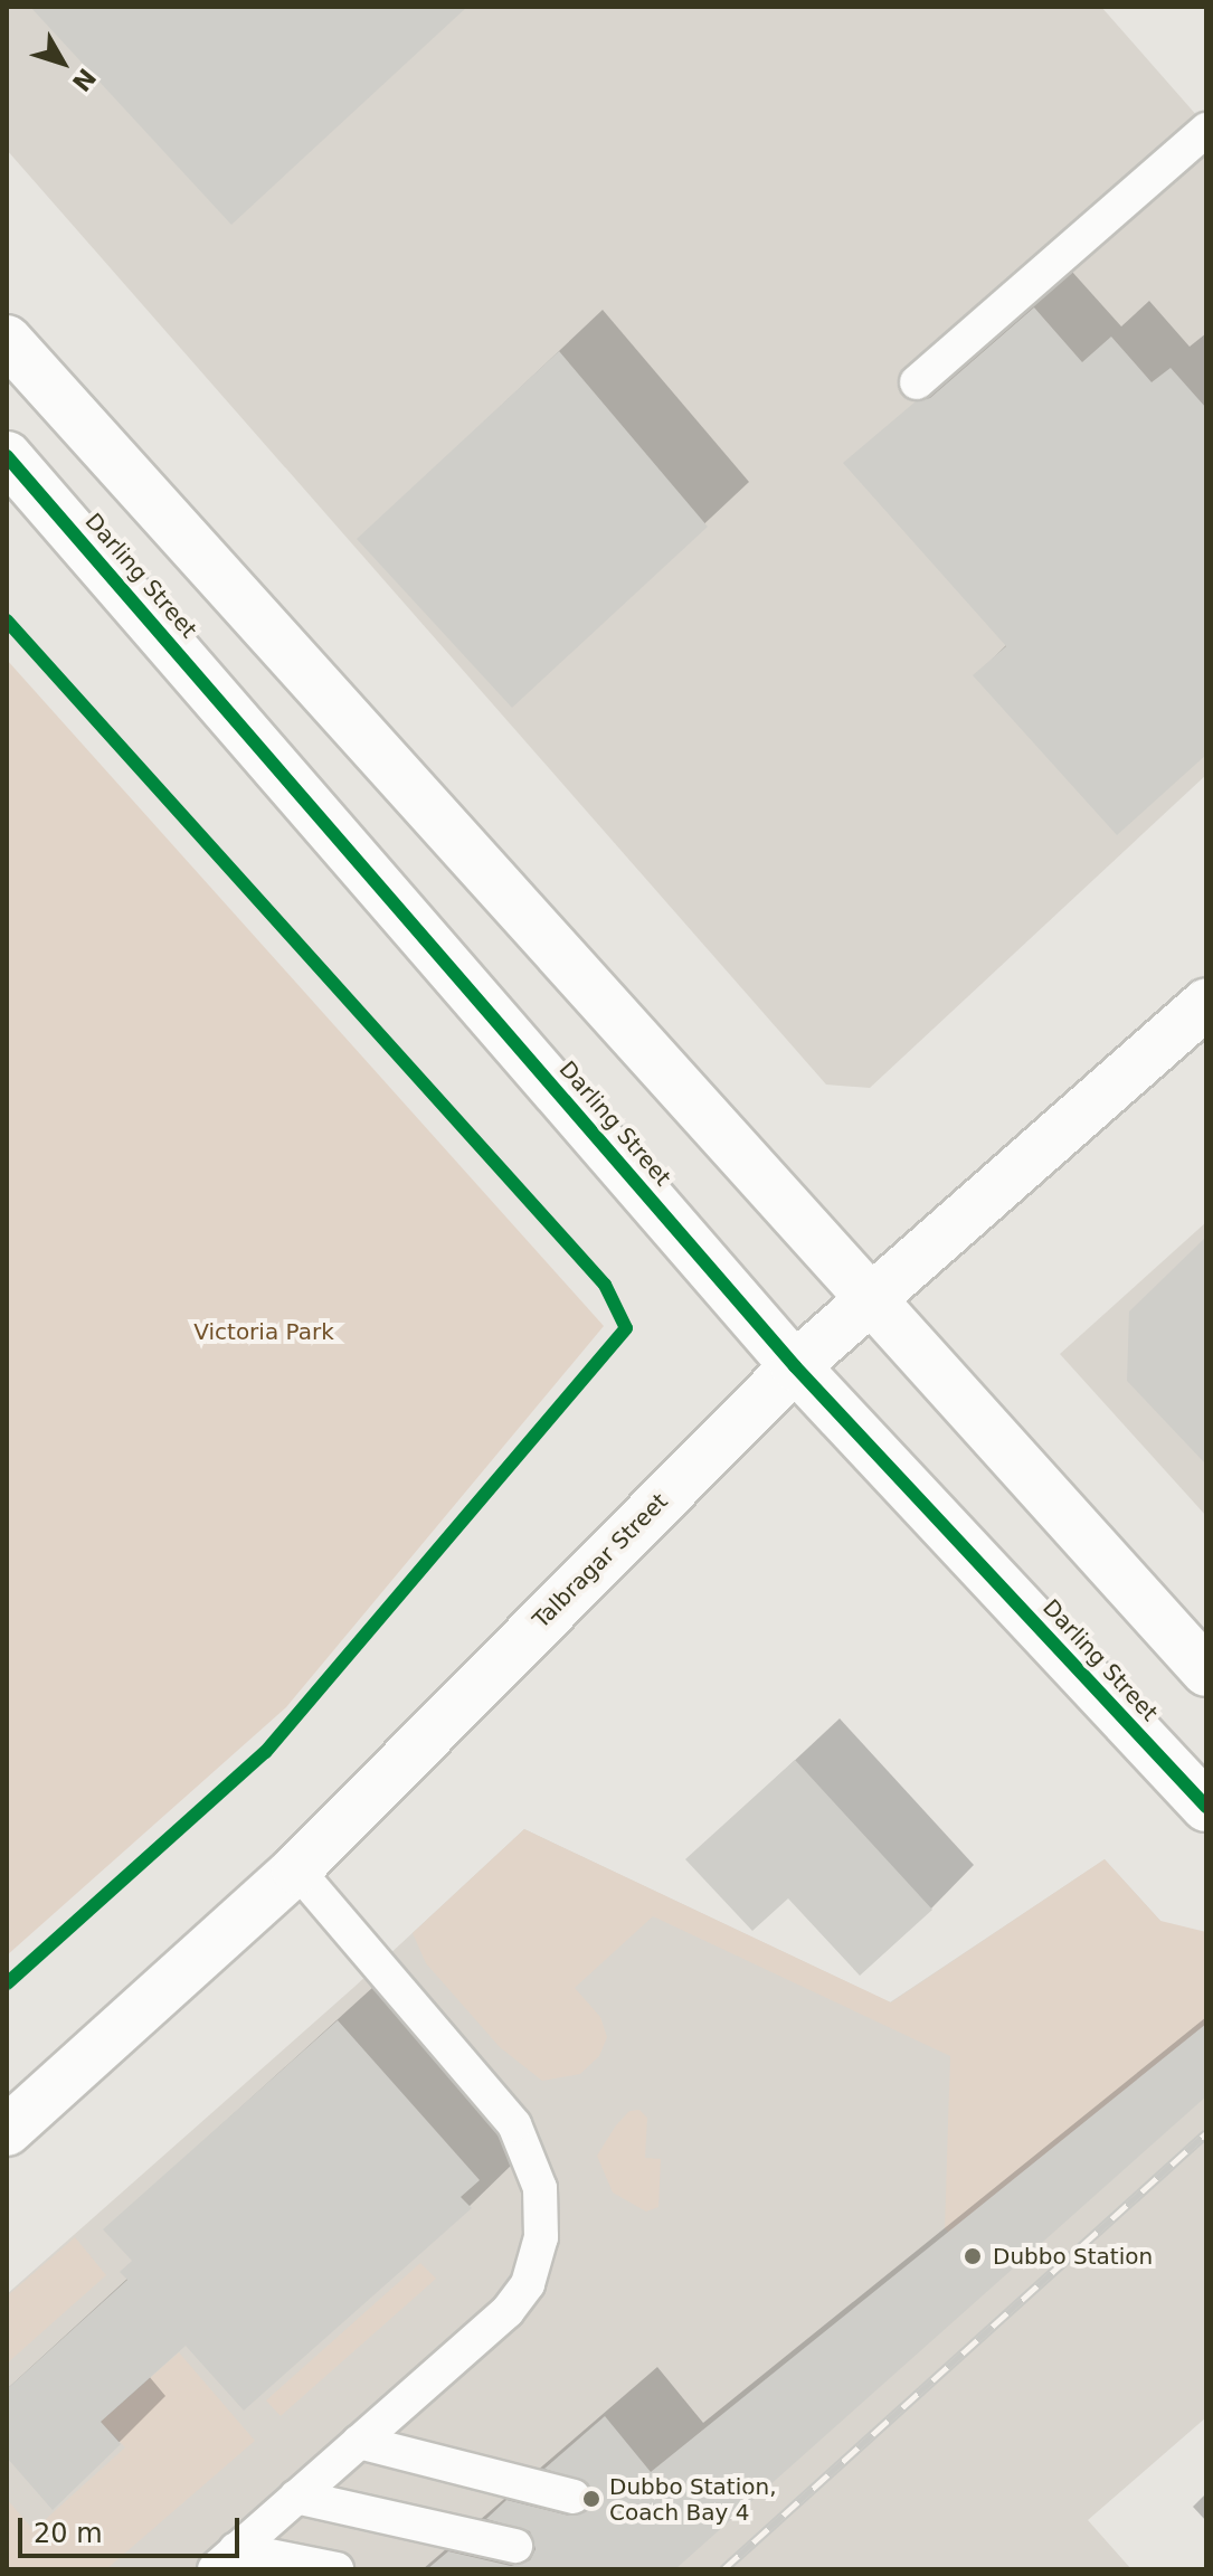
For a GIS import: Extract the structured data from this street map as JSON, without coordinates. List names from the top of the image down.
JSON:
{
  "streets": {
    "street": ["Darling Street", "Talbragar Street"]
  },
  "crossings": [
    ["Darling Street", "Talbragar Street"]
  ],
  "parks": ["Victoria Park"],
  "places": ["Dubbo Station", "Dubbo Station, Coach Bay 4"],
  "scale_bar": "20 m",
  "north": "bottom right"
}
